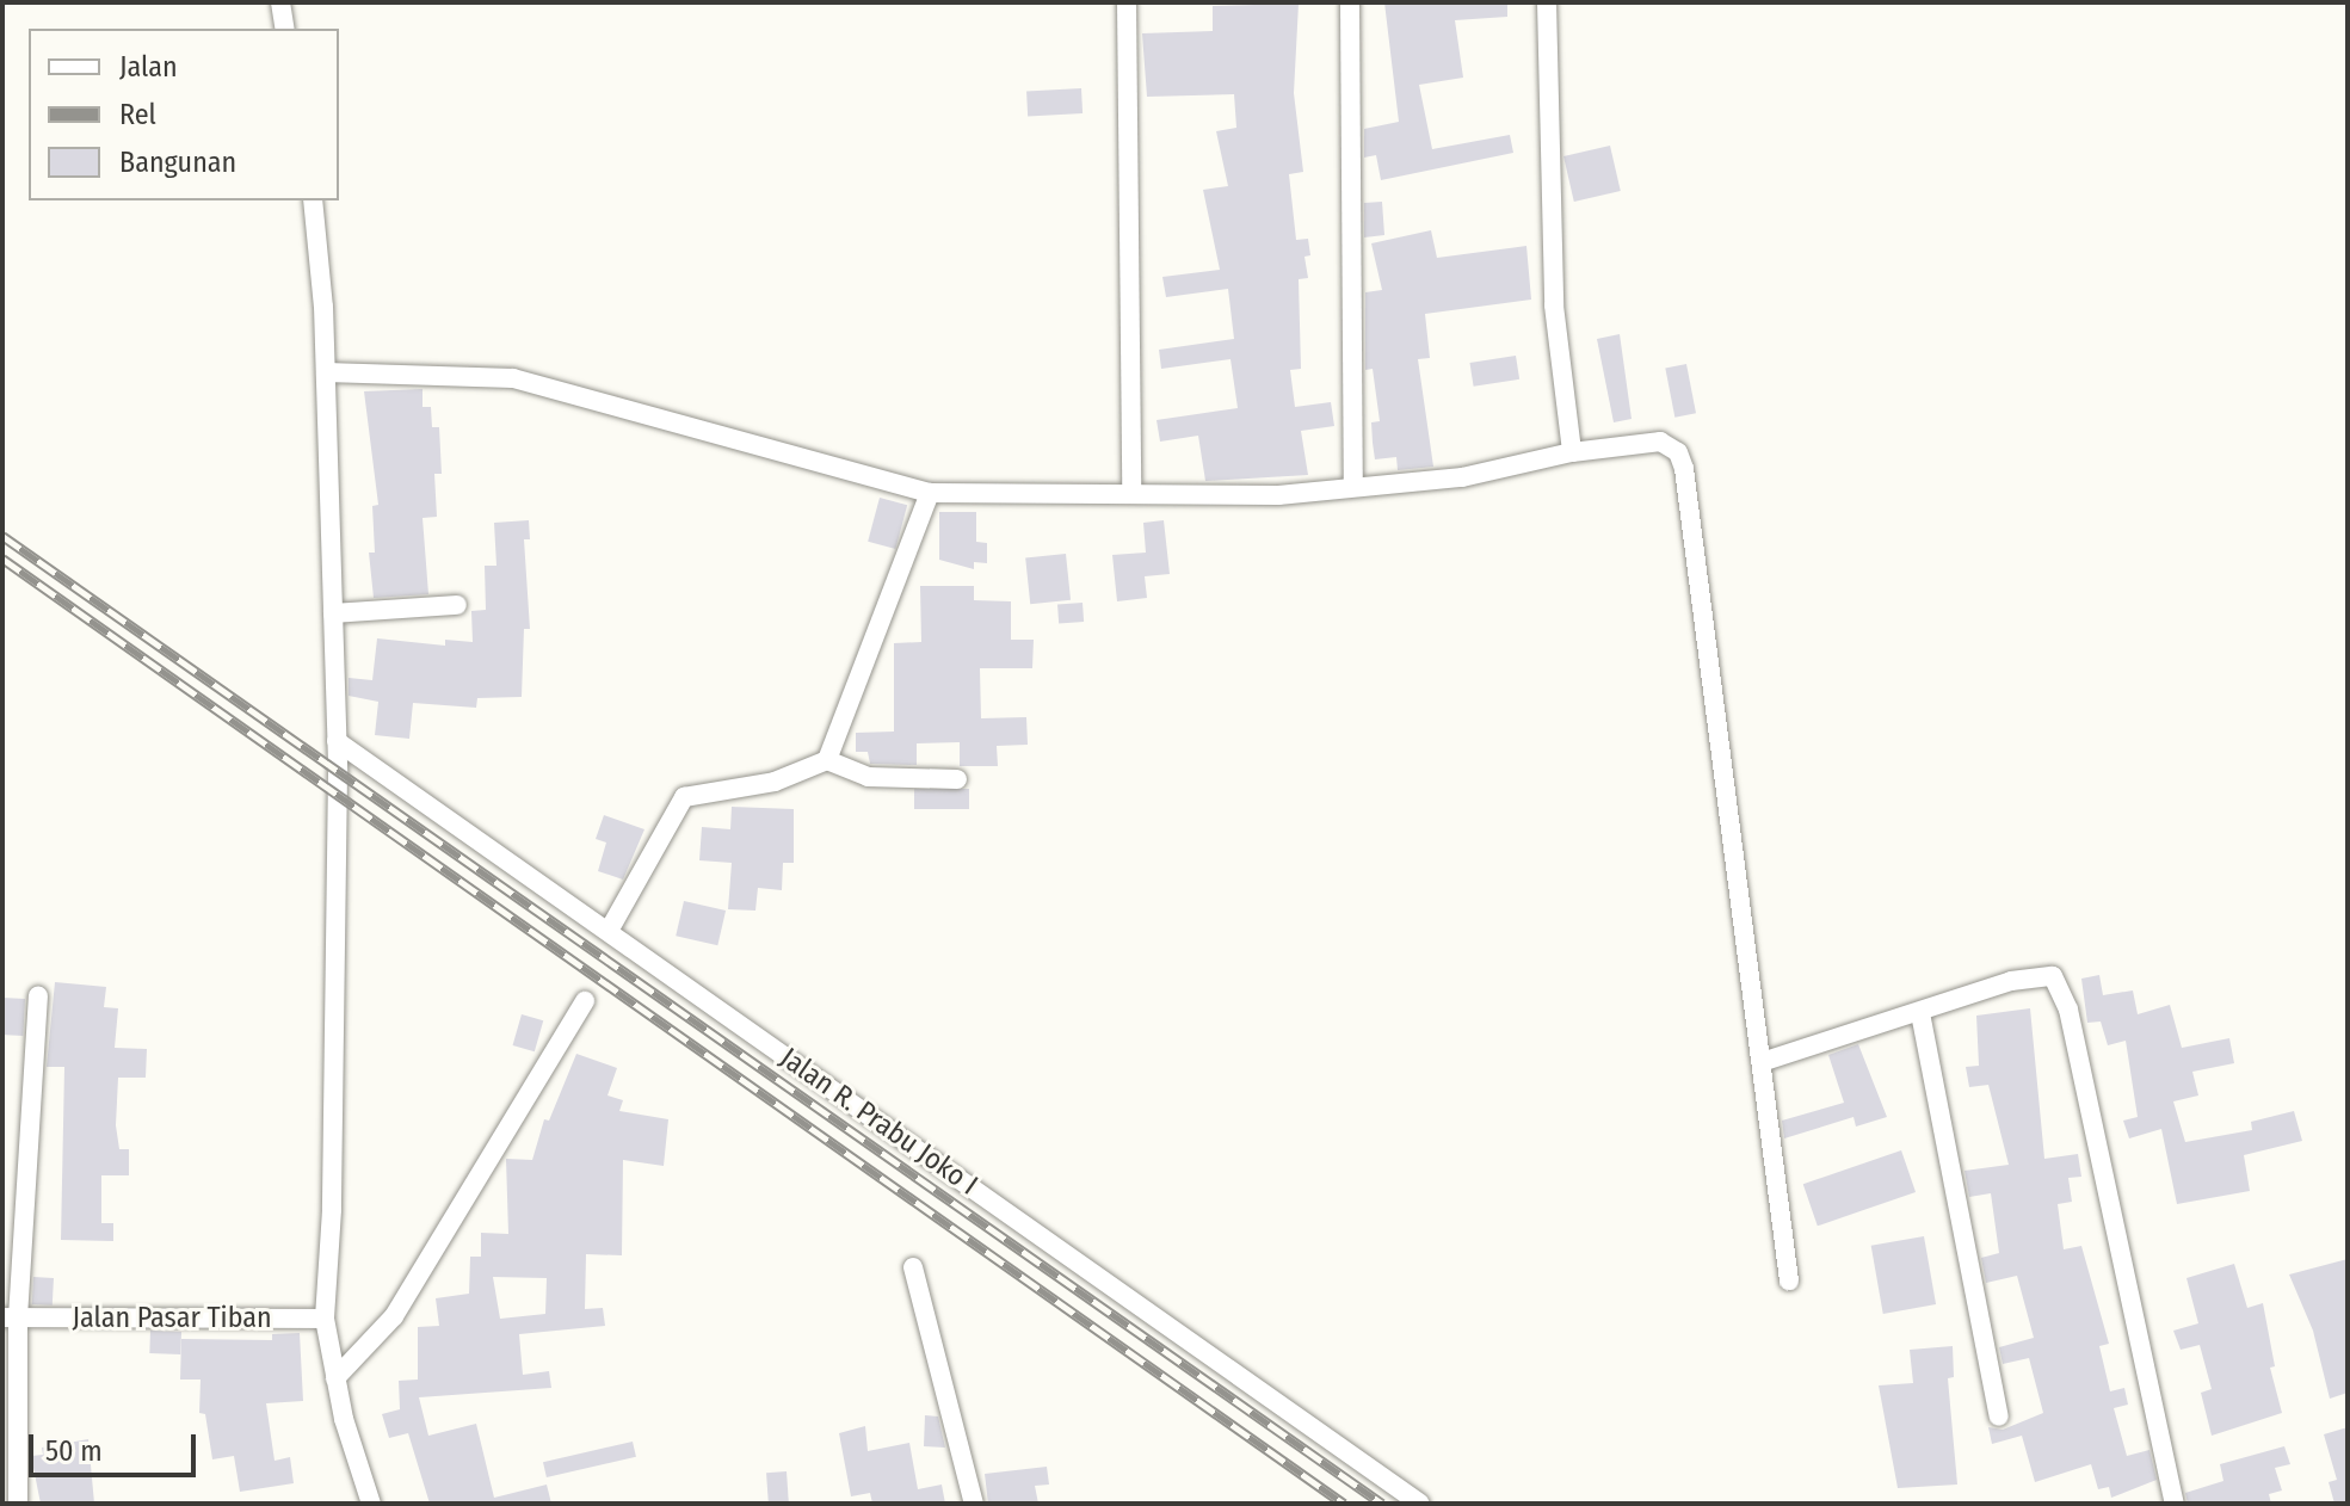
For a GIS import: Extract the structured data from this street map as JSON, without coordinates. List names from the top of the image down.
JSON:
{
  "streets": {
    "street": ["Jalan R. Prabu Joko I", "Jalan Pasar Tiban"]
  },
  "legend": ["Jalan", "Rel", "Bangunan"],
  "scale_bar": "50 m"
}
